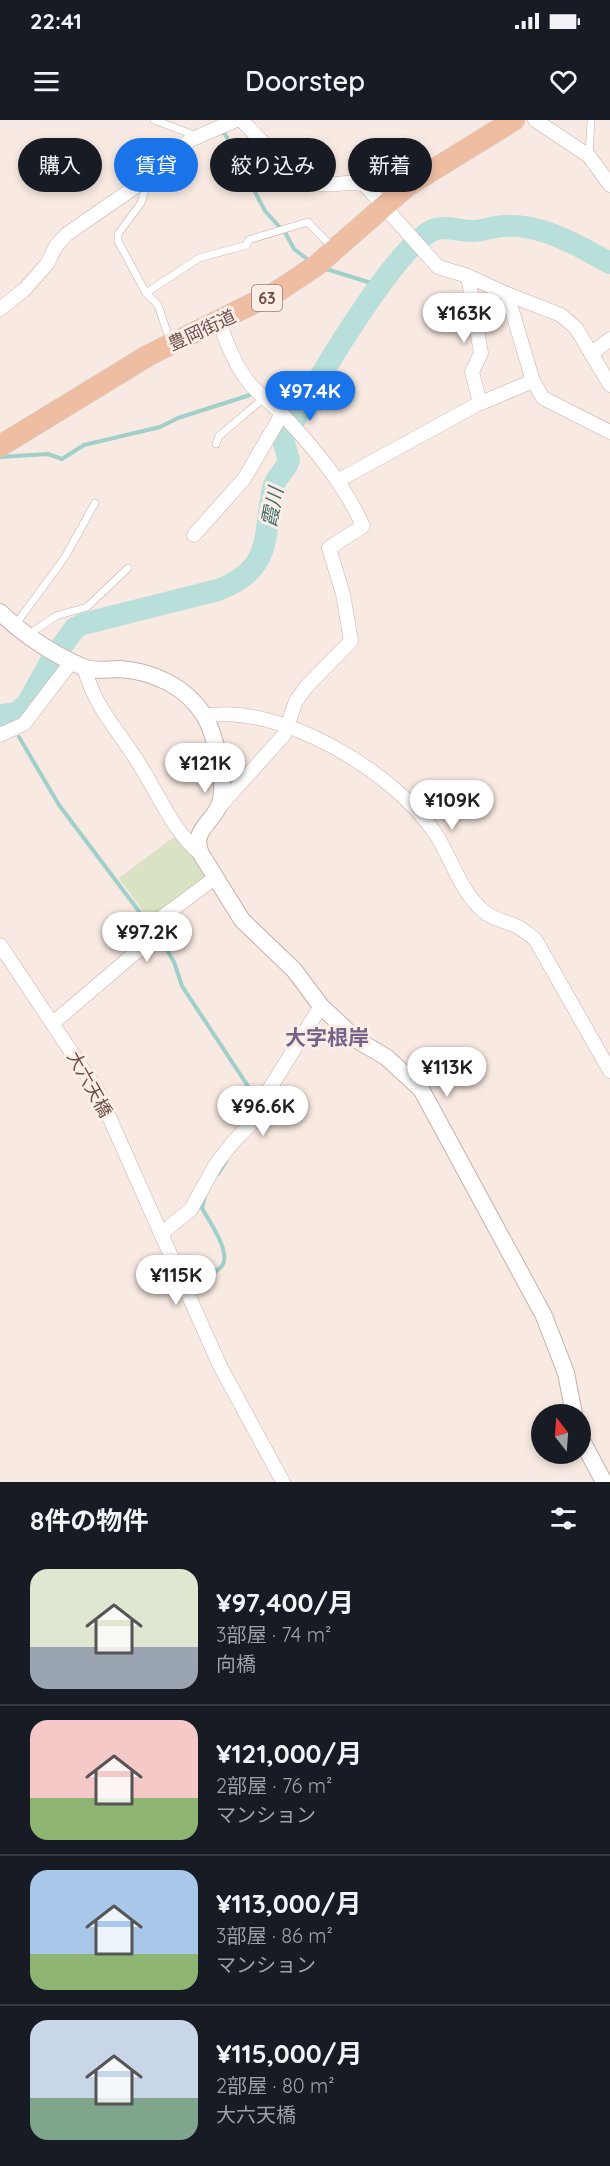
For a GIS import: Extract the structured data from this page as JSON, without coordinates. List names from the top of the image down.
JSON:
{
  "streets": {
    "main road": ["63", "豊岡街道"],
    "street": ["大六天橋"]
  },
  "districts": ["大字根岸"],
  "water": ["霞川"],
  "north": "top",
  "page": {
    "status": "22:41",
    "header": "Doorstep",
    "chip": [
      "購入",
      "賃貸",
      "絞り込み",
      "新着"
    ],
    "price": [
      "¥163K",
      "¥97.4K",
      "¥121K",
      "¥109K",
      "¥97.2K",
      "¥113K",
      "¥96.6K",
      "¥115K"
    ],
    "heading": "8件の物件",
    "list": [
      {
        "name": "¥97,400/月",
        "note": "3部屋 · 74 m² · 向橋"
      },
      {
        "name": "¥121,000/月",
        "note": "2部屋 · 76 m² · マンション"
      },
      {
        "name": "¥113,000/月",
        "note": "3部屋 · 86 m² · マンション"
      },
      {
        "name": "¥115,000/月",
        "note": "2部屋 · 80 m² · 大六天橋"
      }
    ]
  }
}
